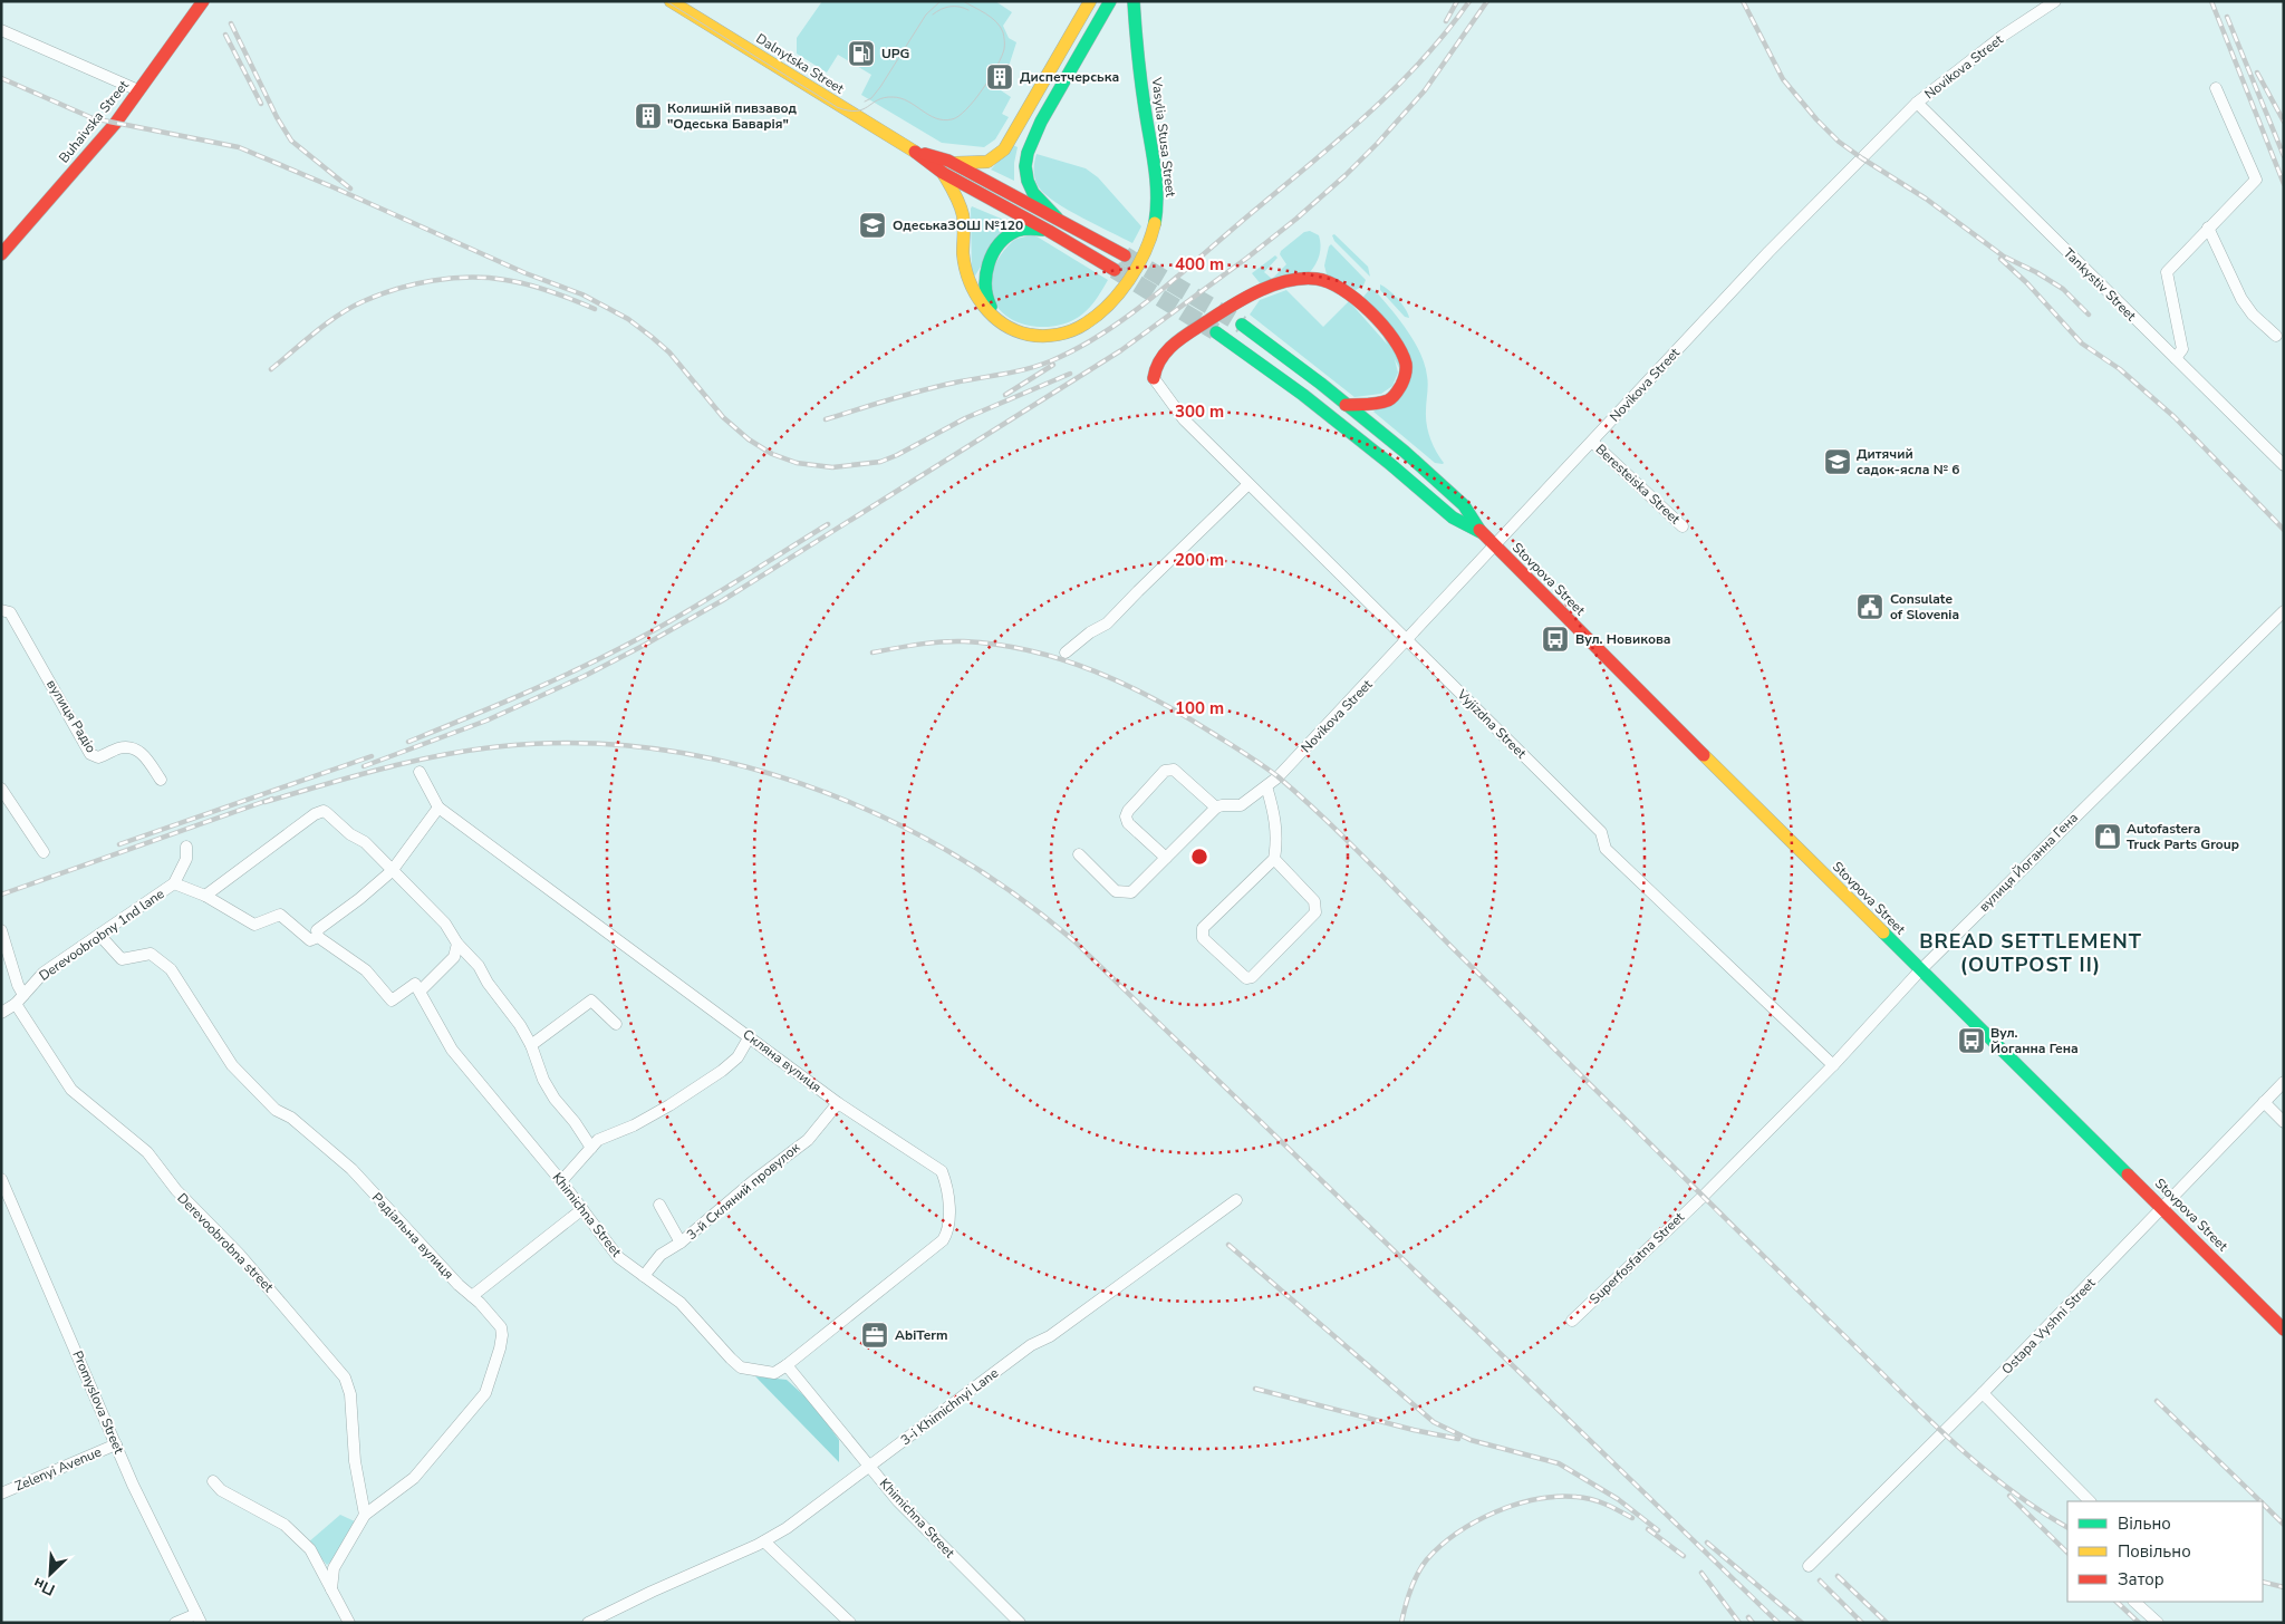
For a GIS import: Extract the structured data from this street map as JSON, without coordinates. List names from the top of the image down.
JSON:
{
  "streets": {
    "main road": [
      "Dalnytska Street",
      "Buhaivska Street",
      "Vasylia Stusa Street",
      "Stovpova Street"
    ],
    "street": [
      "Novikova Street",
      "Tankystiv Street",
      "Beresteiska Street",
      "вулиця Радіо",
      "Vyjizdna Street",
      "вулиця Йоганна Гена",
      "Derevoobrobny 1nd lane",
      "Скляна вулиця",
      "3-й Скляний провулок",
      "Khimichna Street",
      "Радіальна вулиця",
      "Derevoobrobna street",
      "Superfosfatna Street",
      "Ostapa Vyshni Street",
      "Promyslova Street",
      "3-i Khimichnyi Lane",
      "Zelenyi Avenue"
    ]
  },
  "crossings": [
    ["Dalnytska Street", "Vasylia Stusa Street"],
    ["Novikova Street", "Tankystiv Street"],
    ["Novikova Street", "Beresteiska Street"],
    ["Novikova Street", "Stovpova Street"],
    ["Novikova Street", "Vyjizdna Street"],
    ["Stovpova Street", "вулиця Йоганна Гена"],
    ["Stovpova Street", "Ostapa Vyshni Street"],
    ["Vyjizdna Street", "вулиця Йоганна Гена"],
    ["вулиця Йоганна Гена", "Superfosfatna Street"],
    ["Derevoobrobny 1nd lane", "Радіальна вулиця"],
    ["Derevoobrobny 1nd lane", "Derevoobrobna street"],
    ["Скляна вулиця", "3-й Скляний провулок"],
    ["Скляна вулиця", "Khimichna Street"],
    ["3-й Скляний провулок", "Khimichna Street"],
    ["Khimichna Street", "3-i Khimichnyi Lane"],
    ["Радіальна вулиця", "Derevoobrobna street"],
    ["Promyslova Street", "Zelenyi Avenue"]
  ],
  "districts": ["BREAD SETTLEMENT (OUTPOST II)"],
  "places": {
    "fuel station": ["UPG"],
    "building": ["Диспетчерська", "Колишній пивзавод \"Одеська Баварія\""],
    "school or university": ["ОдеськаЗОШ №120", "Дитячий садок-ясла № 6"],
    "public building": ["Consulate of Slovenia"],
    "bus stop": ["Вул. Новикова", "Вул. Йоганна Гена"],
    "shop": ["Autofastera Truck Parts Group"],
    "office": ["AbiTerm"]
  },
  "legend": ["Вільно", "Повільно", "Затор"],
  "north": "bottom left",
  "rings": [
    "400 m",
    "300 m",
    "200 m",
    "100 m"
  ]
}
